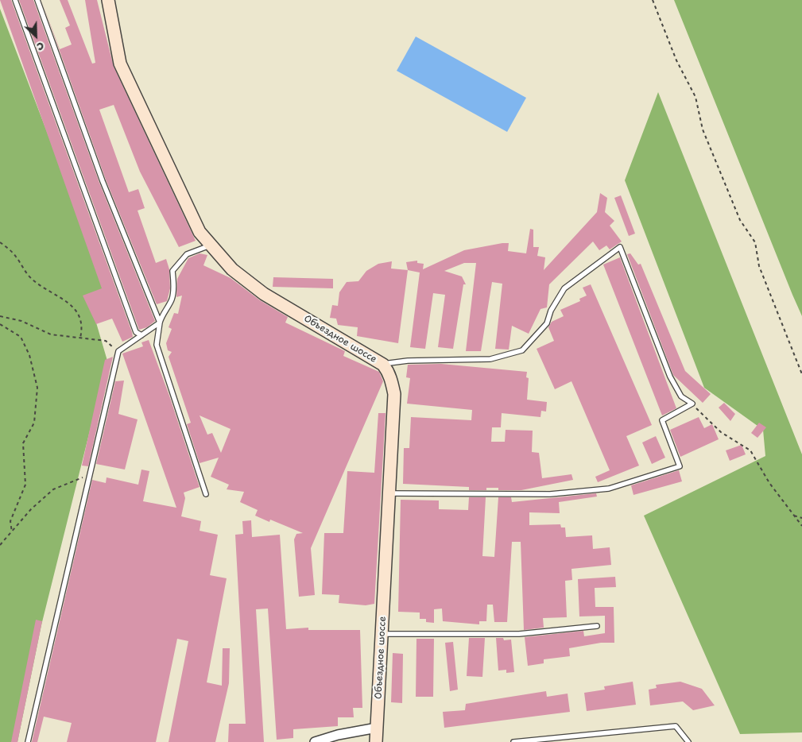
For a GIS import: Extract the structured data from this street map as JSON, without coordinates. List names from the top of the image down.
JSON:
{
  "streets": {
    "street": ["Объездное шоссе"]
  },
  "north": "bottom right"
}
